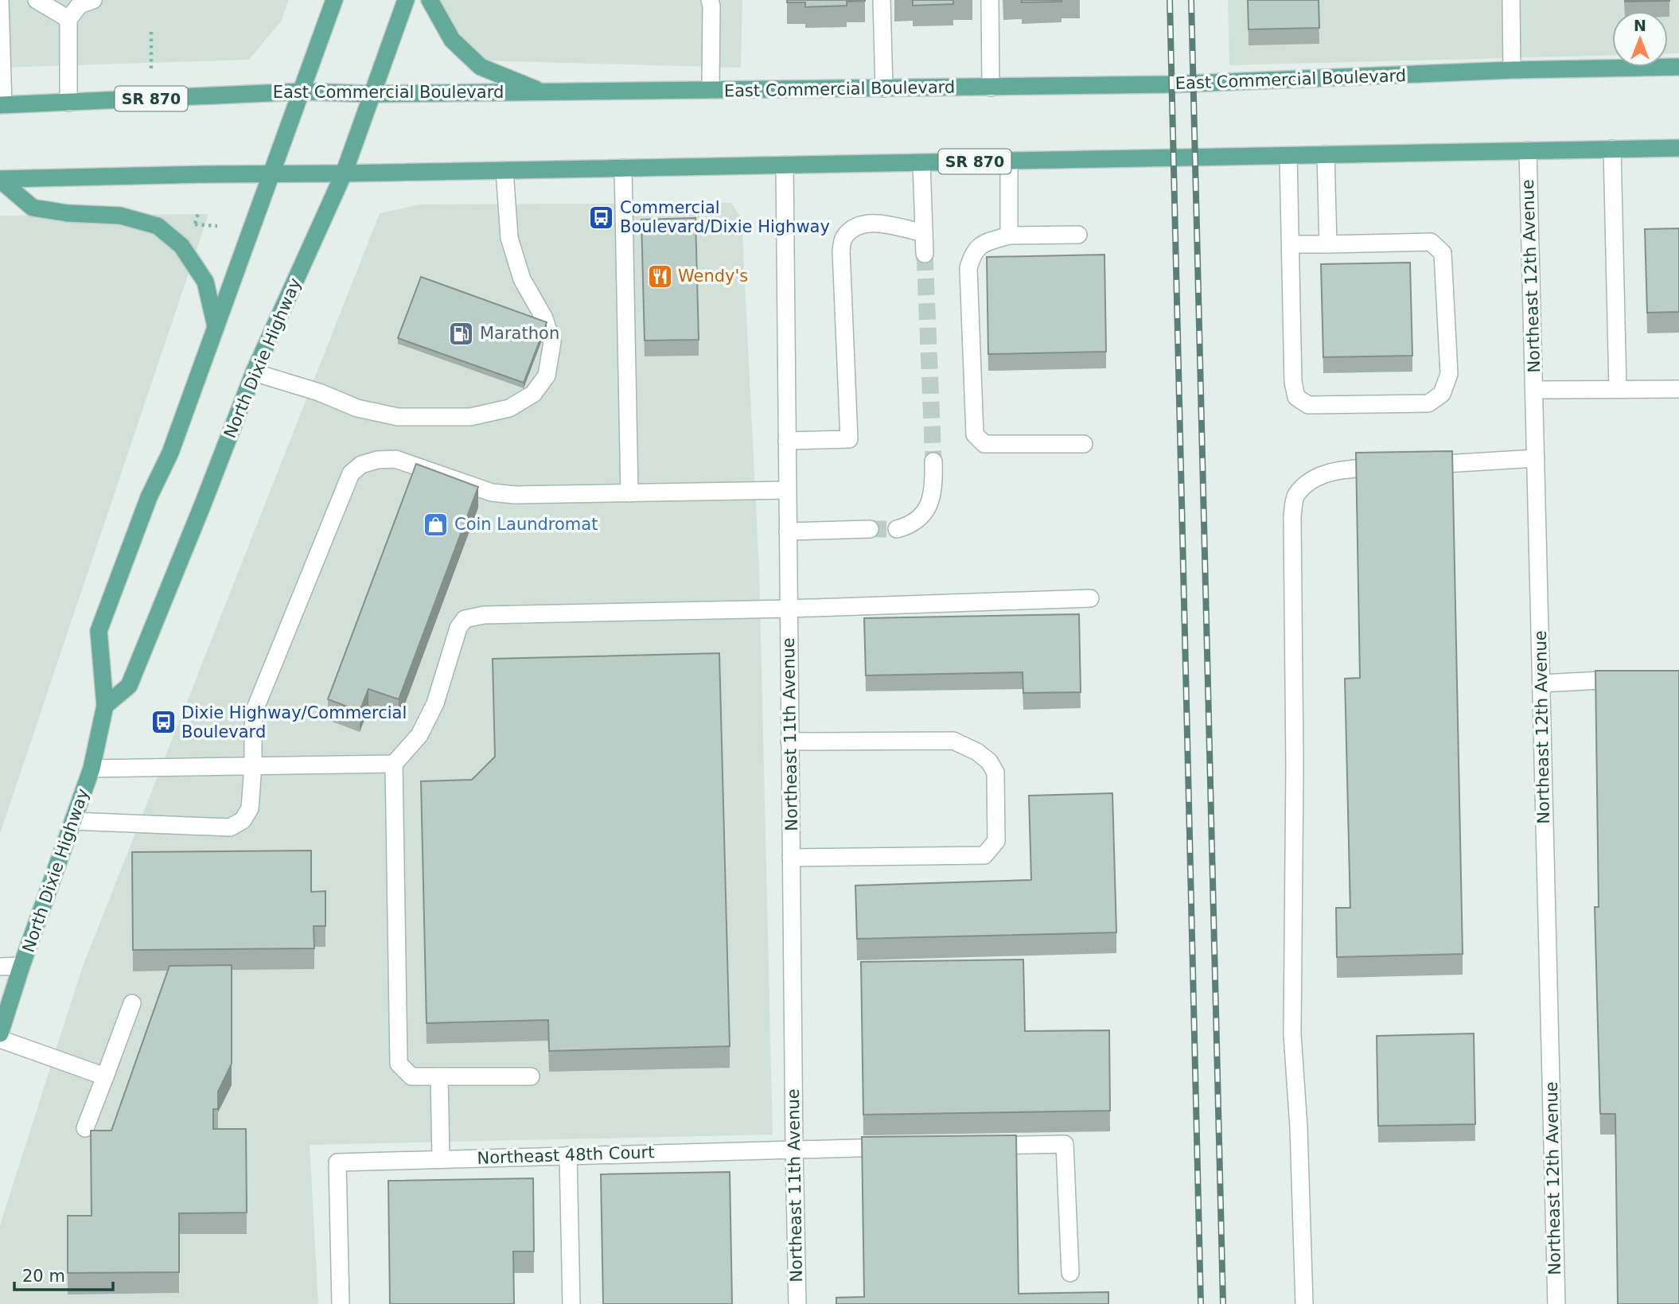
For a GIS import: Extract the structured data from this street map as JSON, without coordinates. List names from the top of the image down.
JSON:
{
  "streets": {
    "main road": ["East Commercial Boulevard", "SR 870", "North Dixie Highway"],
    "street": ["Northeast 12th Avenue", "Northeast 11th Avenue", "Northeast 48th Court"]
  },
  "crossings": [
    ["East Commercial Boulevard", "North Dixie Highway"],
    ["SR 870", "Northeast 12th Avenue"],
    ["SR 870", "North Dixie Highway"],
    ["SR 870", "Northeast 11th Avenue"],
    ["Northeast 11th Avenue", "Northeast 48th Court"]
  ],
  "places": {
    "bus stop": ["Commercial Boulevard/Dixie Highway", "Dixie Highway/Commercial Boulevard"],
    "restaurant": ["Wendy's"],
    "fuel station": ["Marathon"],
    "shop": ["Coin Laundromat"]
  },
  "scale_bar": "20 m",
  "north": "top"
}
